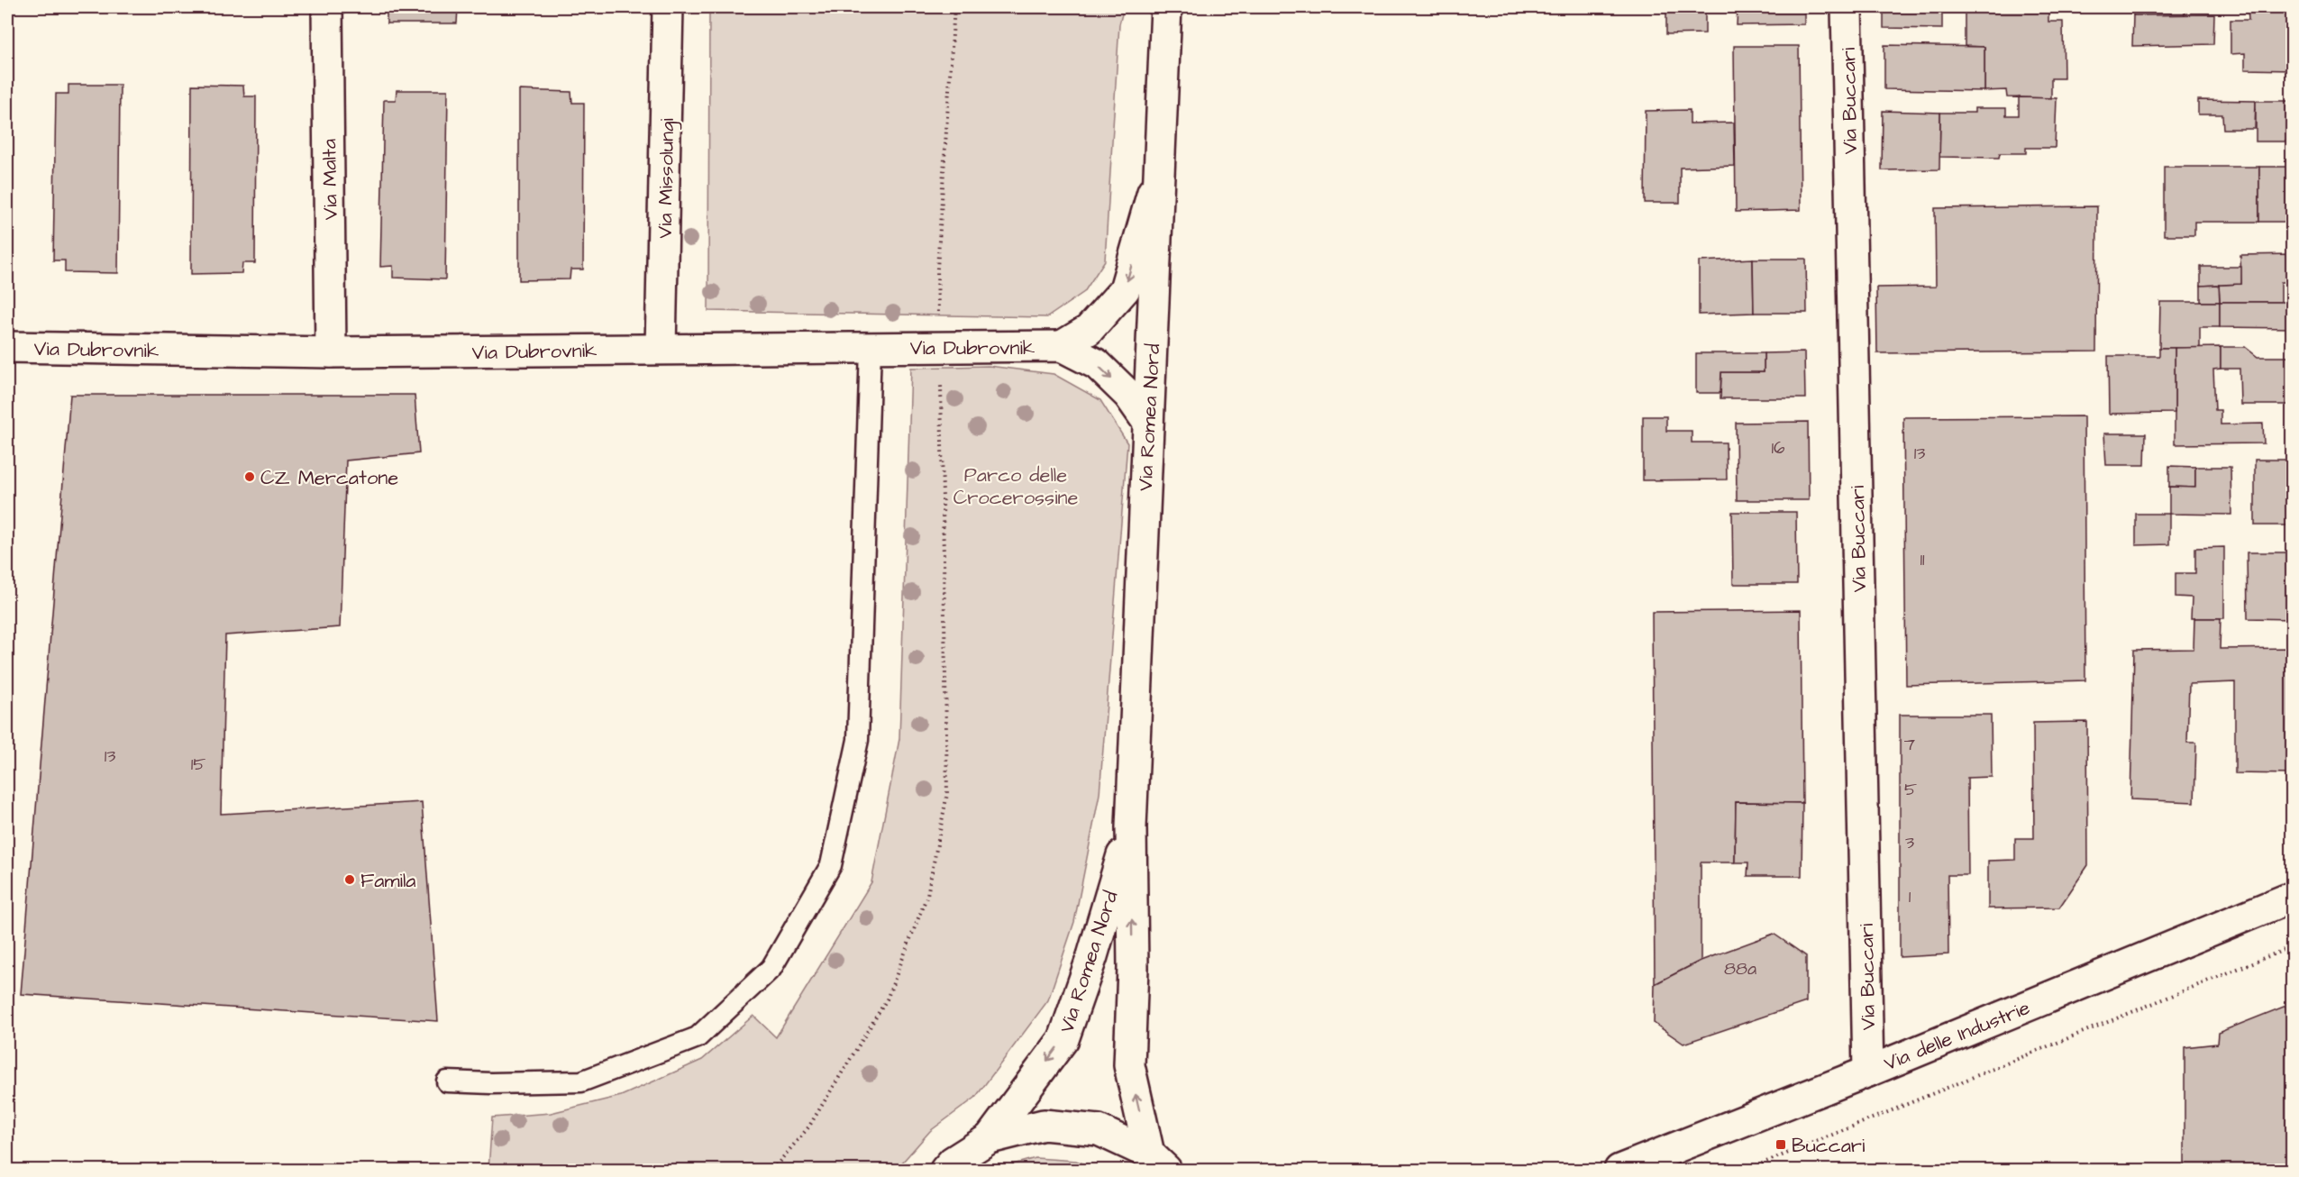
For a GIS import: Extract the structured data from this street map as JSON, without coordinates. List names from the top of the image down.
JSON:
{
  "streets": {
    "street": [
      "Via Buccari",
      "Via Missolungi",
      "Via Malta",
      "Via Dubrovnik",
      "Via Romea Nord",
      "Via delle Industrie"
    ]
  },
  "crossings": [
    ["Via Buccari", "Via delle Industrie"],
    ["Via Missolungi", "Via Dubrovnik"],
    ["Via Malta", "Via Dubrovnik"],
    ["Via Dubrovnik", "Via Romea Nord"]
  ],
  "parks": ["Parco delle Crocerossine"],
  "places": {
    "other": ["CZ Mercatone", "Famila"],
    "transit": ["Buccari"]
  },
  "house_numbers": [
    "16",
    "13",
    "11",
    "7",
    "13",
    "15",
    "5",
    "3",
    "1",
    "88a"
  ]
}
